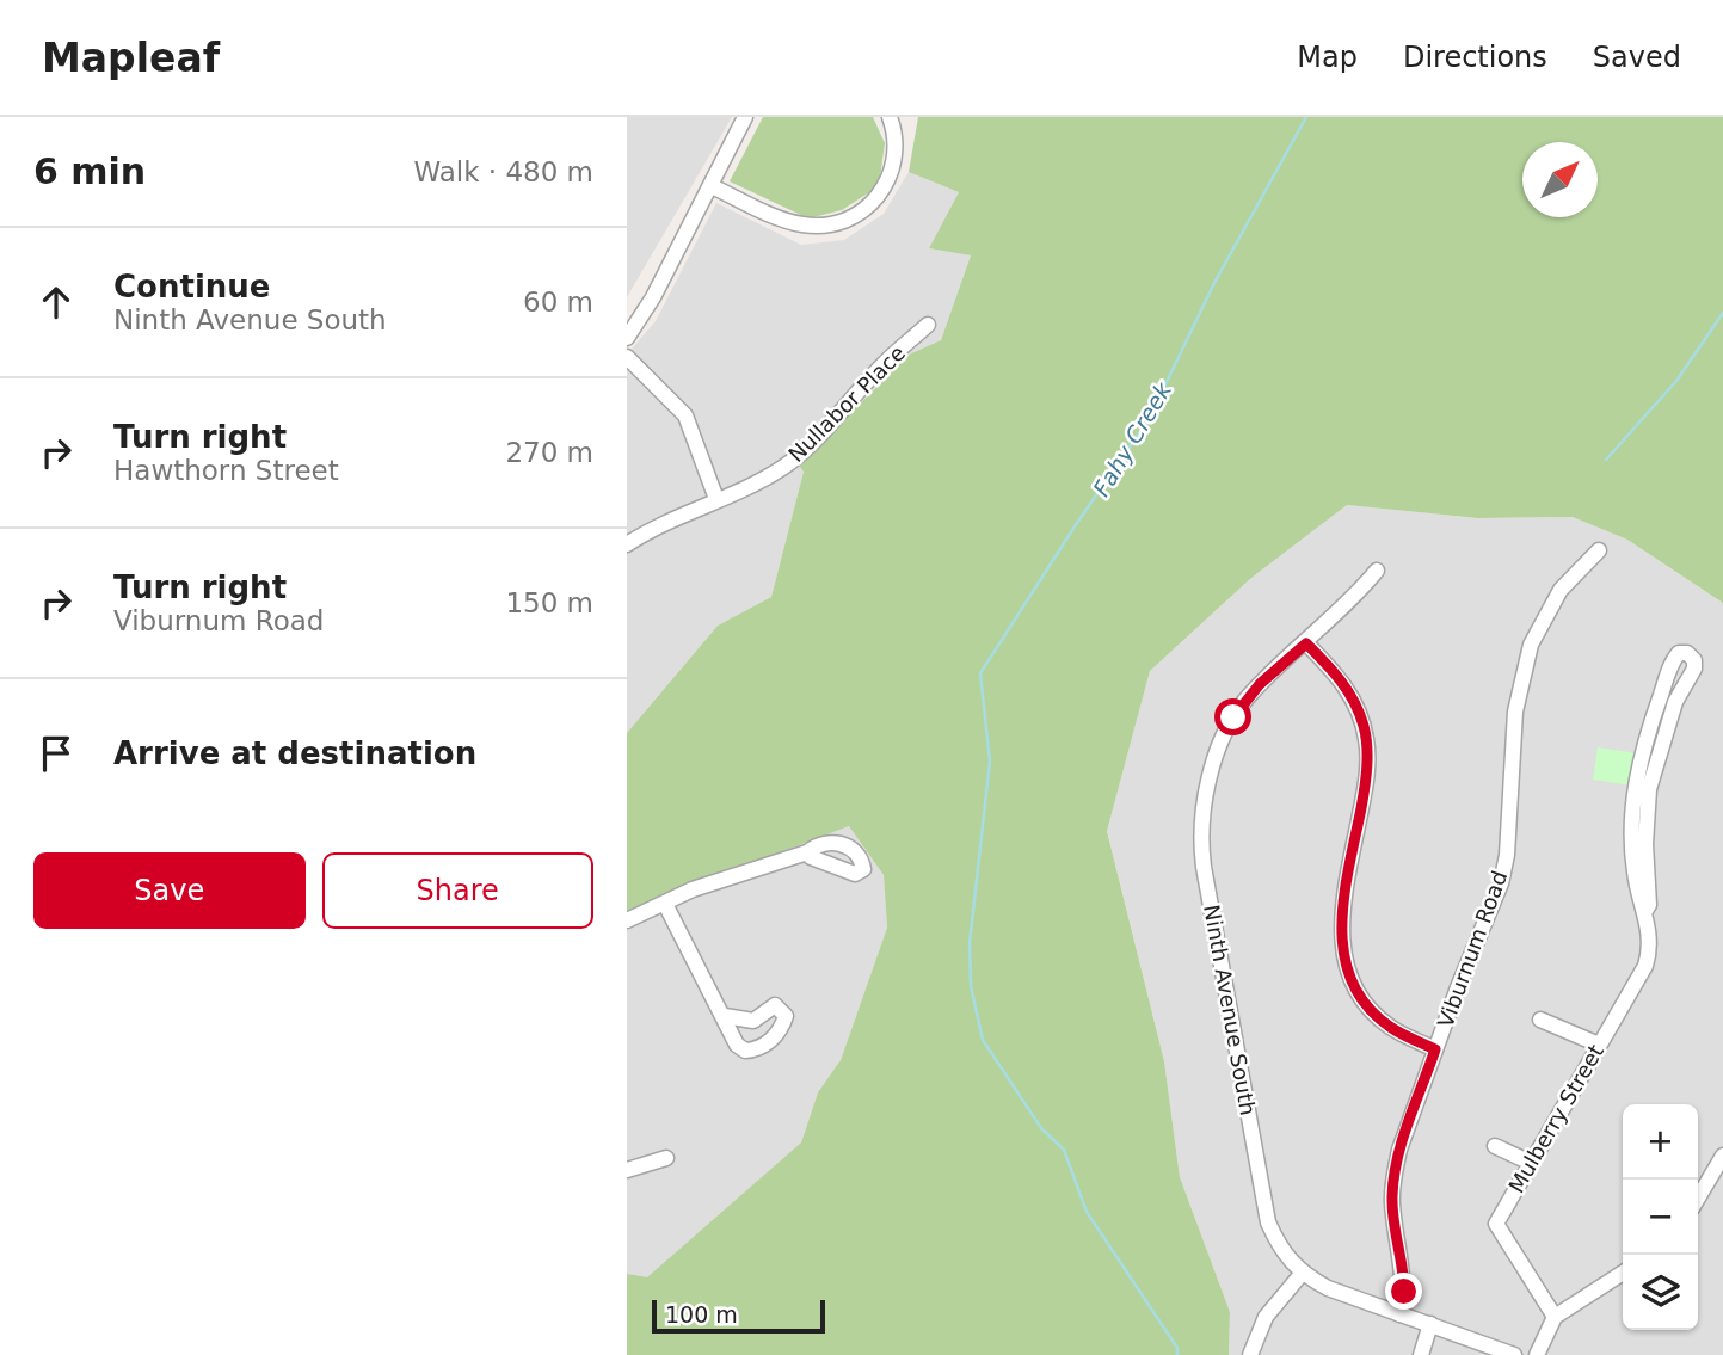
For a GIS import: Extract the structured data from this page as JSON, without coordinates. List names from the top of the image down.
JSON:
{
  "streets": {
    "street": [
      "Nullabor Place",
      "Viburnum Road",
      "Ninth Avenue South",
      "Mulberry Street"
    ]
  },
  "crossings": [
    ["Viburnum Road", "Ninth Avenue South"]
  ],
  "water": ["Fahy Creek"],
  "scale_bar": "100 m",
  "north": "top right",
  "page": {
    "header": "Mapleaf",
    "nav": ["Map", "Directions", "Saved"],
    "heading": ["6 min", "Walk · 480 m"],
    "list": [
      ["Continue", "Ninth Avenue South", "60 m"],
      ["Turn right", "Hawthorn Street", "270 m"],
      ["Turn right", "Viburnum Road", "150 m"],
      "Arrive at destination"
    ],
    "buttons": ["Save", "Share"],
    "map_buttons": ["+", "−"],
    "scale": "100 m"
  }
}
